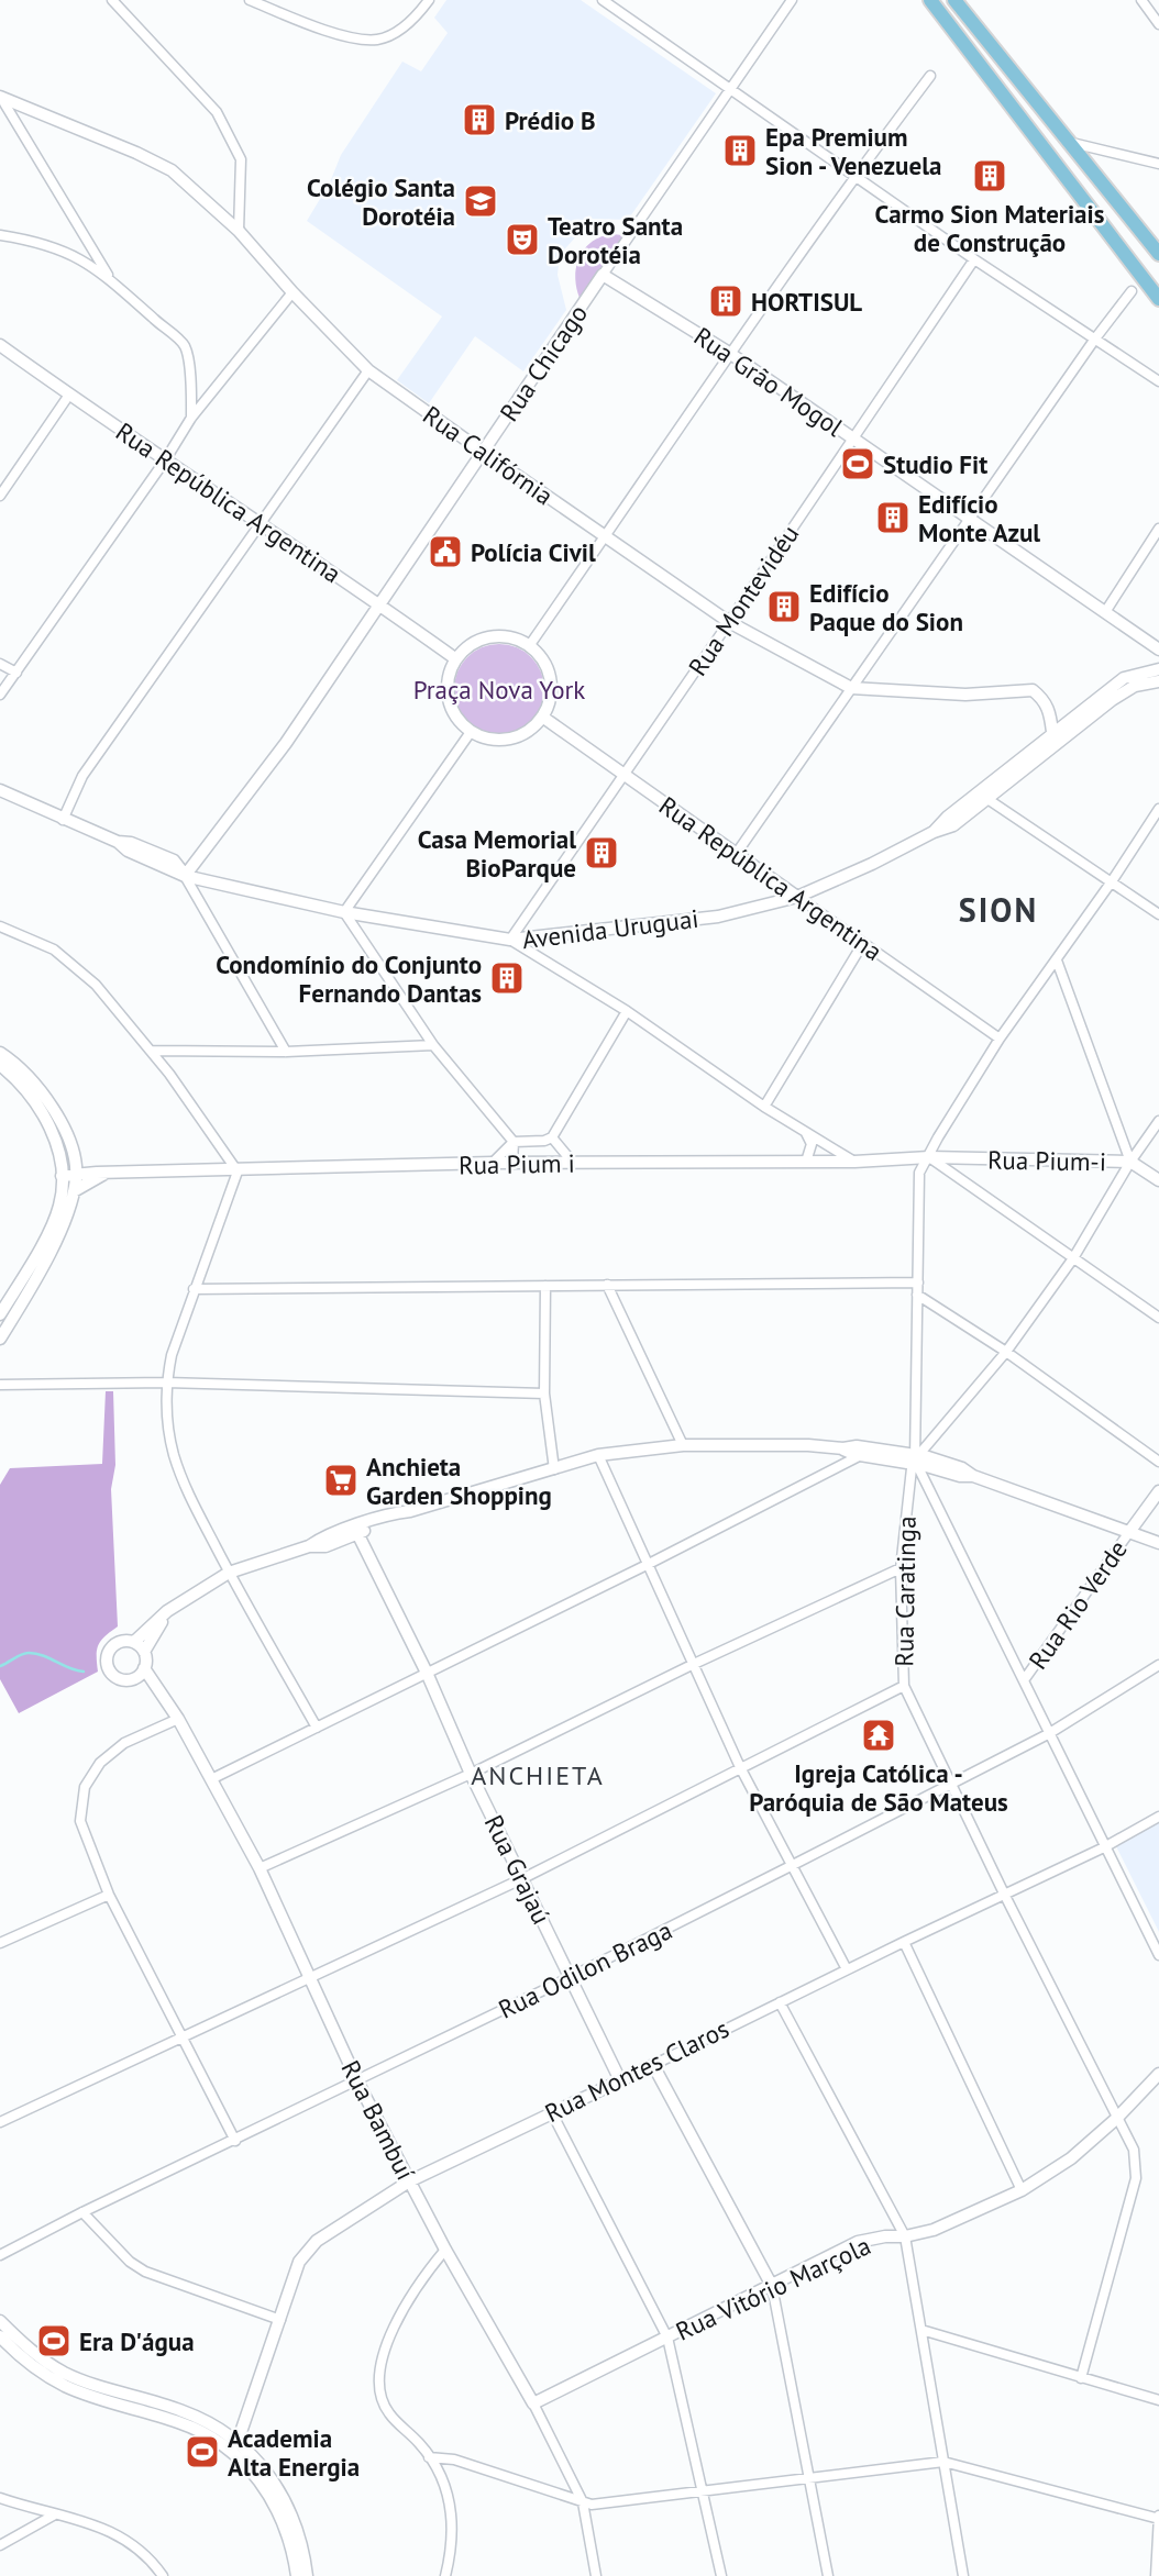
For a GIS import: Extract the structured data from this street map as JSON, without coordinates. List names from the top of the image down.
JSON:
{
  "streets": {
    "street": [
      "Rua Chicago",
      "Rua Grão Mogol",
      "Rua Califórnia",
      "Rua República Argentina",
      "Rua Montevidéu",
      "Avenida Uruguai",
      "Rua Pium-i",
      "Rua Pium i",
      "Rua Caratinga",
      "Rua Rio Verde",
      "Rua Grajaú",
      "Rua Odilon Braga",
      "Rua Montes Claros",
      "Rua Bambuí",
      "Rua Vitório Marçola"
    ]
  },
  "crossings": [
    ["Rua Chicago", "Rua Grão Mogol"],
    ["Rua Chicago", "Rua Califórnia"],
    ["Rua Chicago", "Rua República Argentina"],
    ["Rua Chicago", "Avenida Uruguai"],
    ["Rua Grão Mogol", "Rua Montevidéu"],
    ["Rua Califórnia", "Rua Montevidéu"],
    ["Rua República Argentina", "Rua Montevidéu"],
    ["Rua República Argentina", "Avenida Uruguai"],
    ["Rua República Argentina", "Rua Caratinga"],
    ["Rua Montevidéu", "Avenida Uruguai"],
    ["Rua Pium-i", "Rua Pium i"],
    ["Rua Pium-i", "Rua Caratinga"],
    ["Rua Pium i", "Rua Caratinga"],
    ["Rua Caratinga", "Rua Odilon Braga"],
    ["Rua Caratinga", "Rua Montes Claros"],
    ["Rua Caratinga", "Rua Vitório Marçola"],
    ["Rua Grajaú", "Rua Odilon Braga"],
    ["Rua Grajaú", "Rua Montes Claros"],
    ["Rua Odilon Braga", "Rua Bambuí"],
    ["Rua Montes Claros", "Rua Bambuí"],
    ["Rua Bambuí", "Rua Vitório Marçola"]
  ],
  "districts": ["SION", "ANCHIETA"],
  "parks": ["Praça Nova York"],
  "places": {
    "building": [
      "Prédio B",
      "Epa Premium Sion - Venezuela",
      "Carmo Sion Materiais de Construção",
      "HORTISUL",
      "Edifício Monte Azul",
      "Edifício Paque do Sion",
      "Casa Memorial BioParque",
      "Condomínio do Conjunto Fernando Dantas"
    ],
    "school or university": ["Colégio Santa Dorotéia"],
    "theatre": ["Teatro Santa Dorotéia"],
    "sports": ["Studio Fit", "Era D'água", "Academia Alta Energia"],
    "public building": ["Polícia Civil"],
    "supermarket": ["Anchieta Garden Shopping"],
    "temple": ["Igreja Católica - Paróquia de São Mateus"]
  }
}
